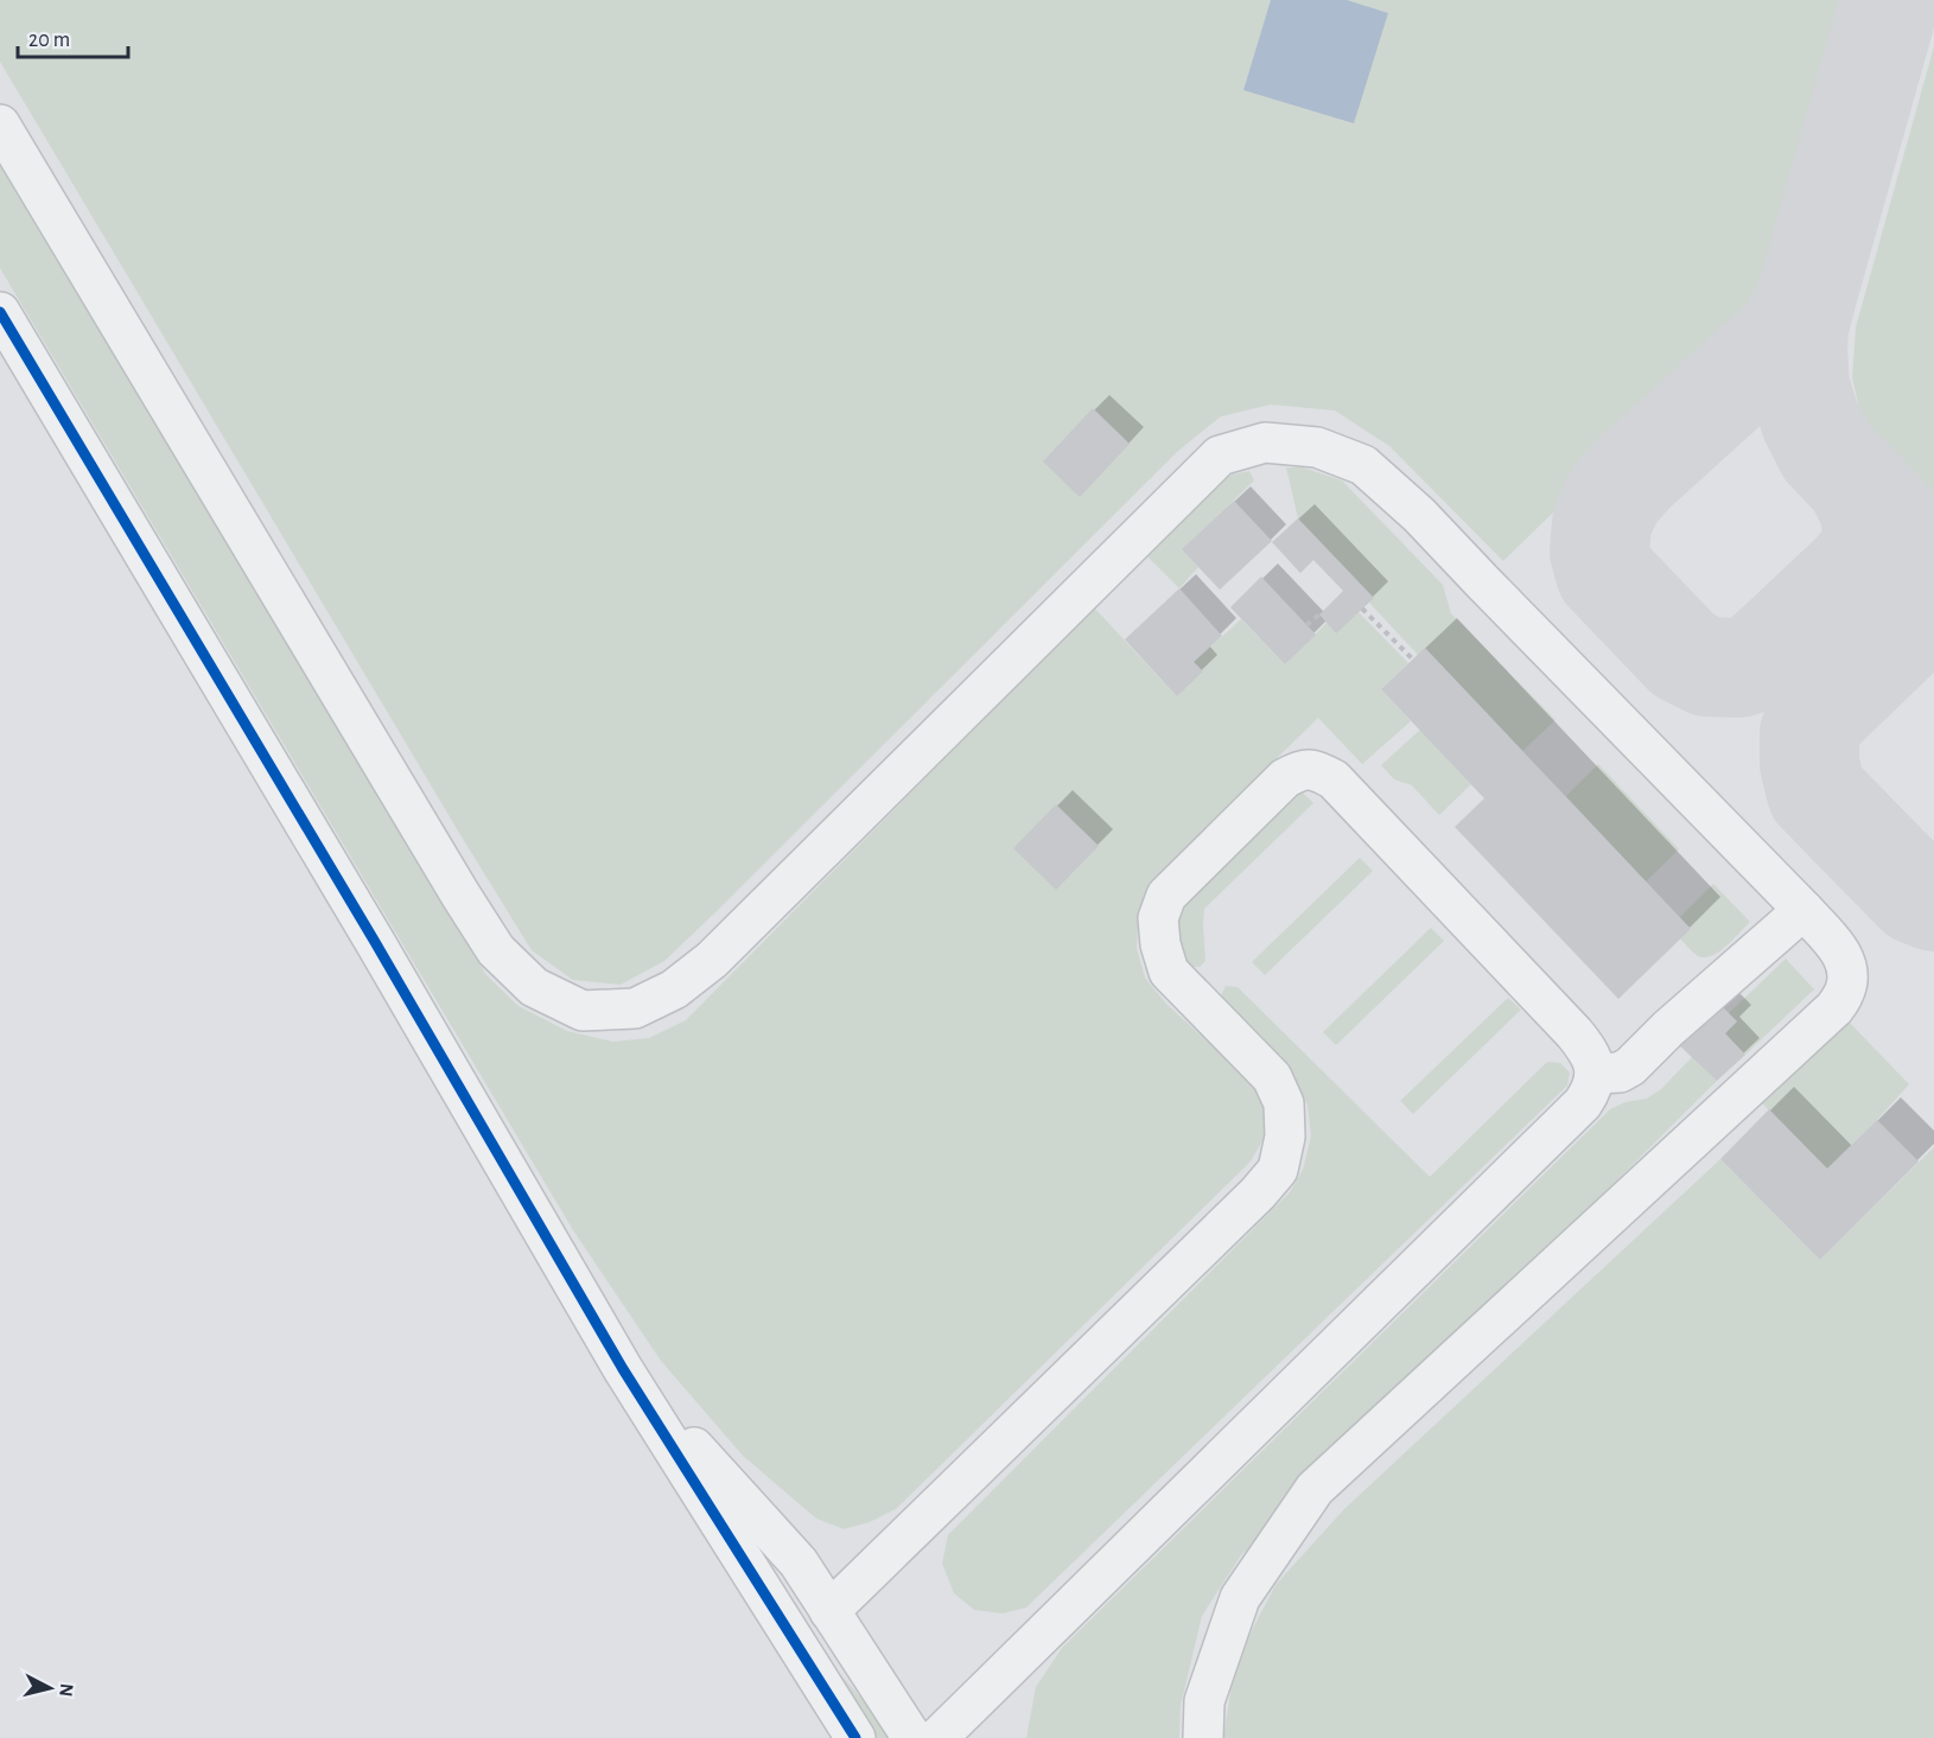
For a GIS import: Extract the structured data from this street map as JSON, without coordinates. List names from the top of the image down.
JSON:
{
  "scale_bar": "20 m",
  "north": "right"
}
